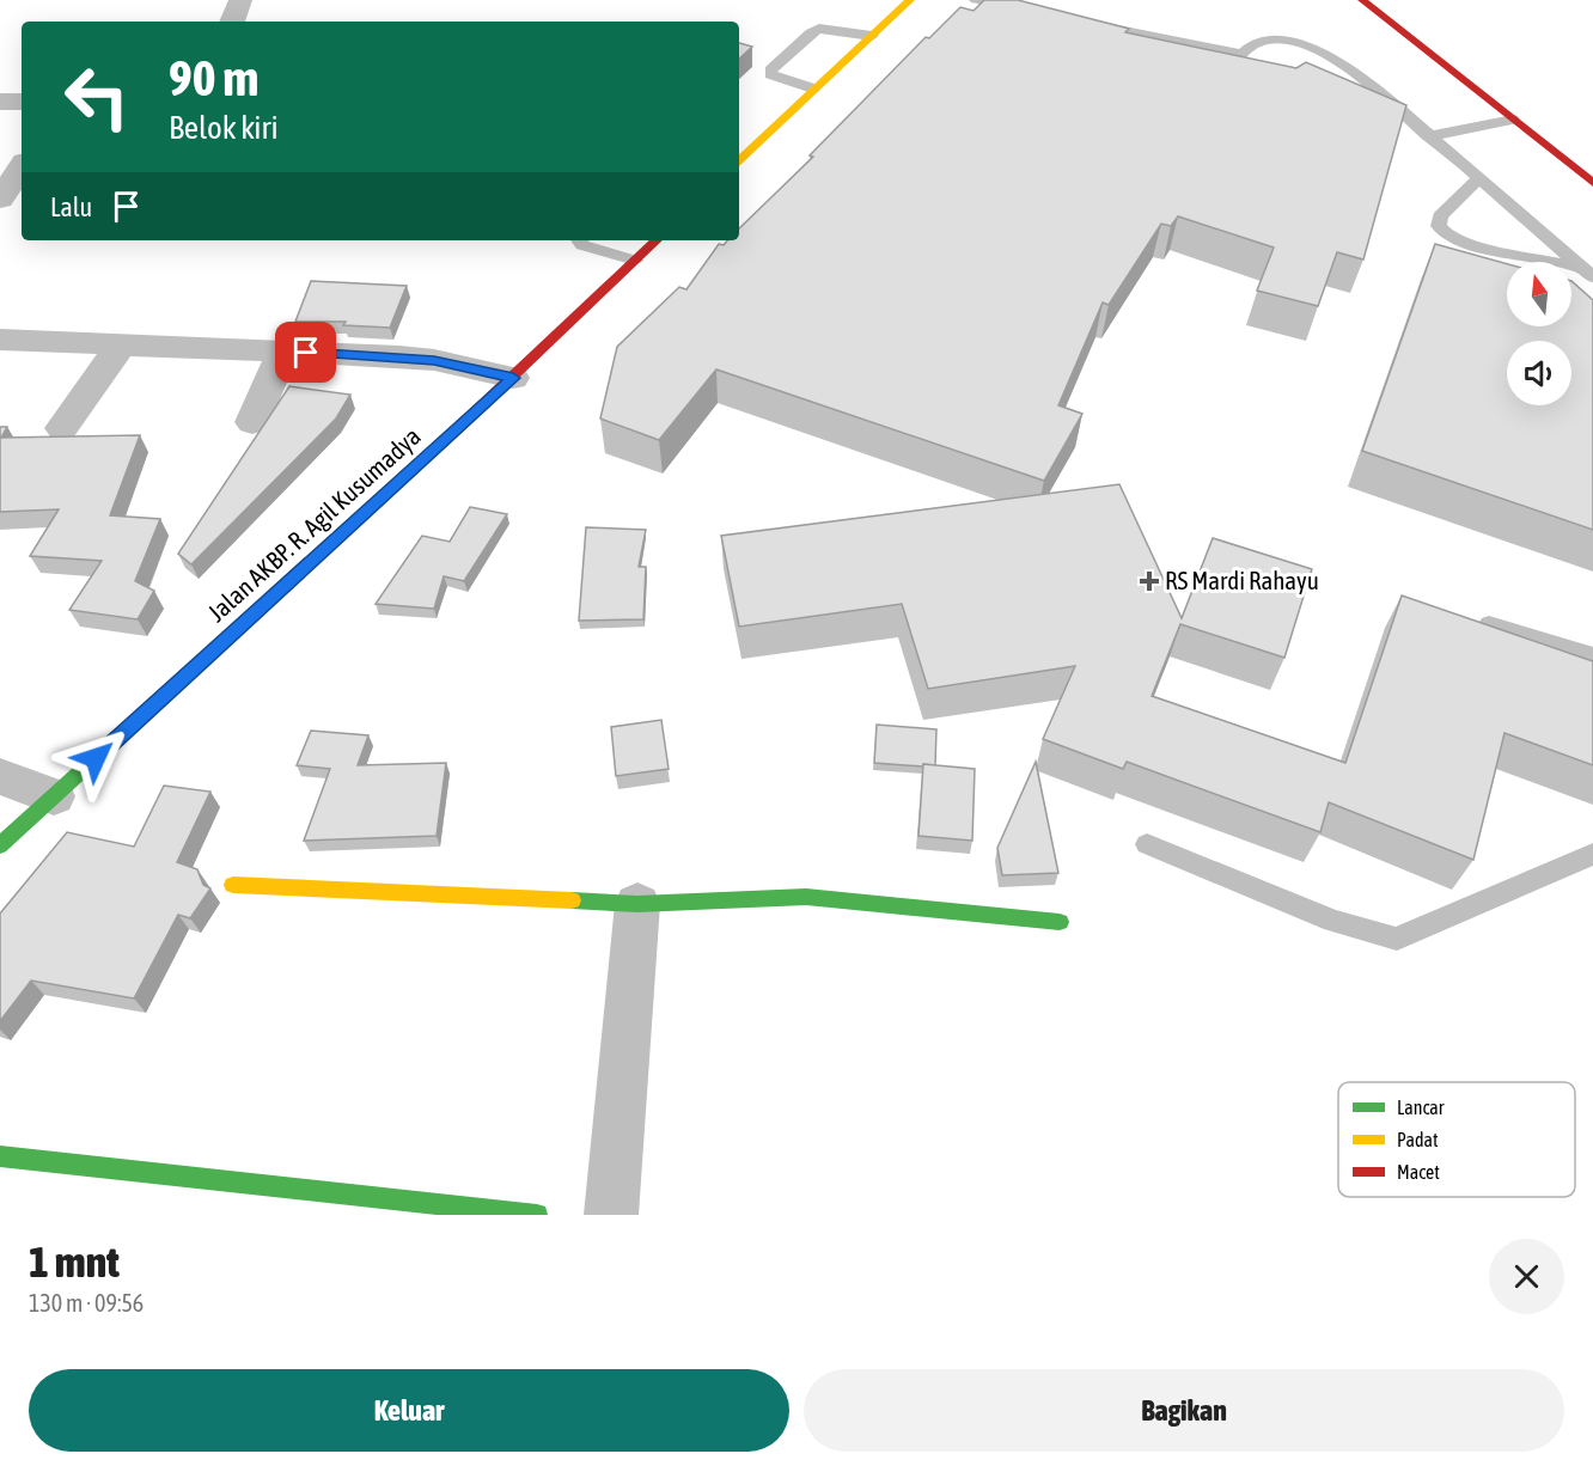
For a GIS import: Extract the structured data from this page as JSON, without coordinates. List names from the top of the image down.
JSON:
{
  "streets": {
    "main road": ["Jalan AKBP. R. Agil Kusumadya"]
  },
  "places": {
    "health": ["RS Mardi Rahayu"]
  },
  "legend": ["Lancar", "Padat", "Macet"],
  "north": "top",
  "page": {
    "turn": ["90 m", "Belok kiri"],
    "then": "Lalu",
    "heading": ["1 mnt", "130 m · 09:56"],
    "buttons": ["Keluar", "Bagikan"]
  }
}
